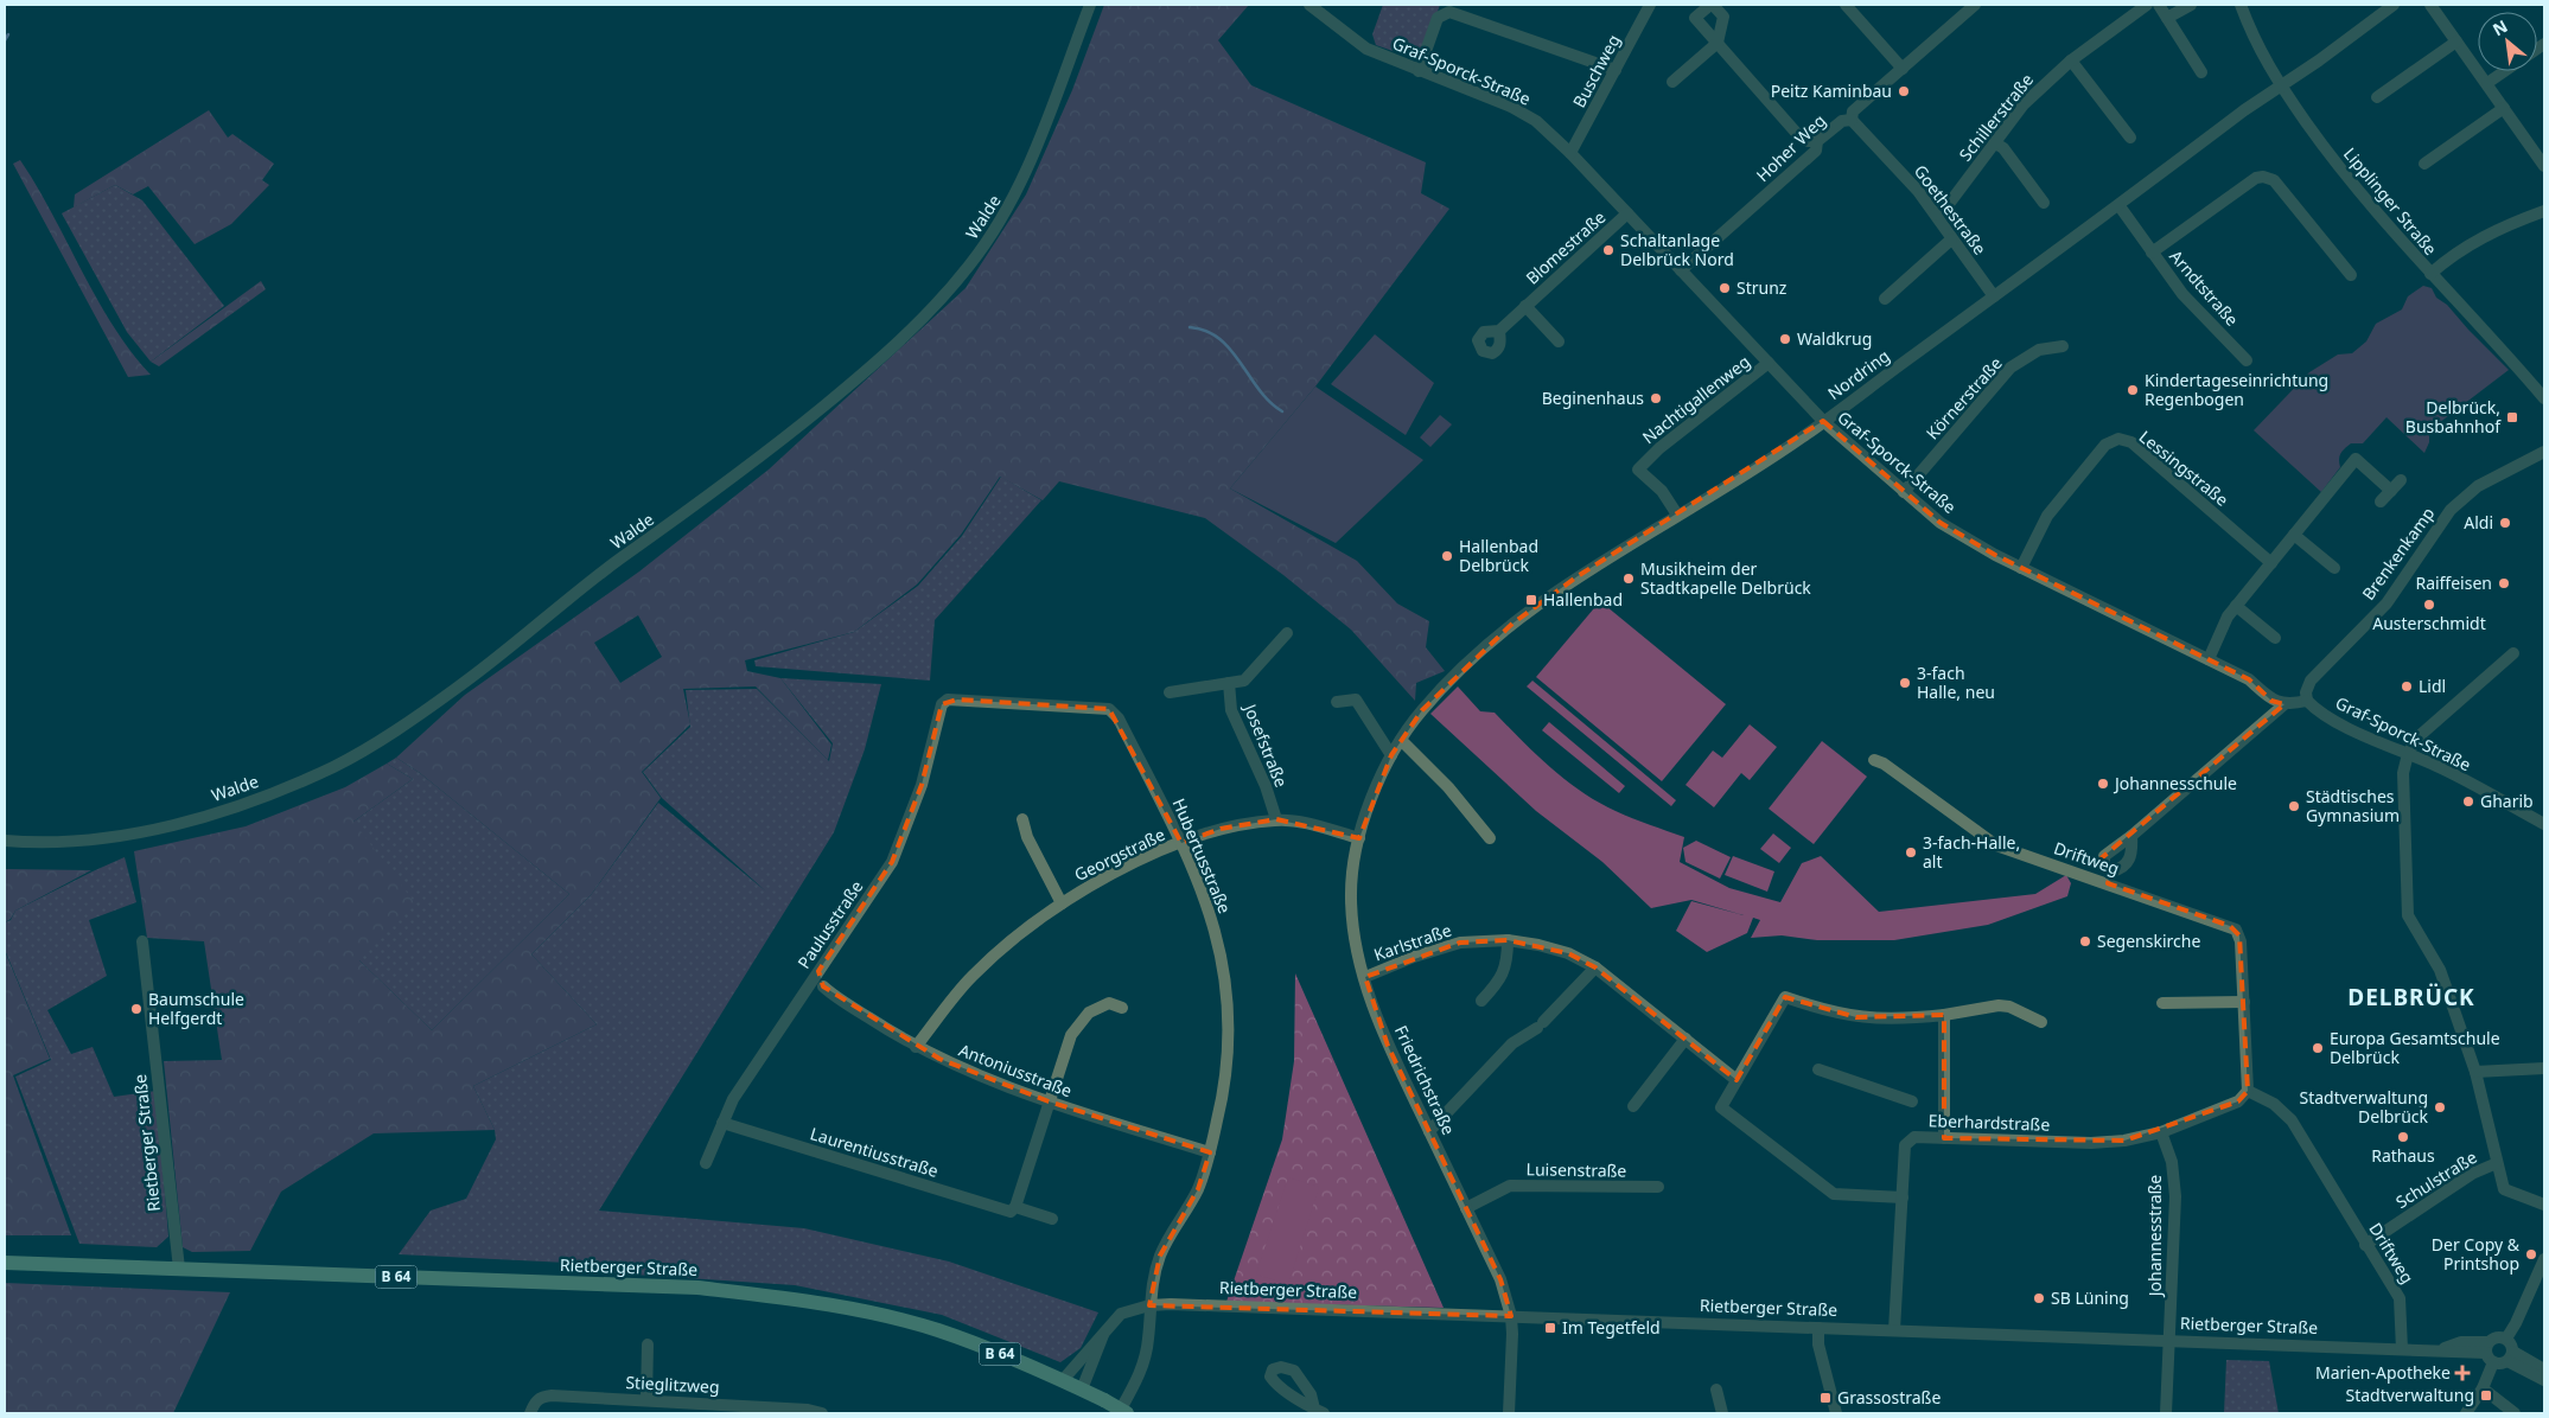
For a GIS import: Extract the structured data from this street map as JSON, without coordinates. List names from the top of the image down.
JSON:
{
  "streets": {
    "main road": ["Rietberger Straße", "B 64"],
    "street": [
      "Graf-Sporck-Straße",
      "Buschweg",
      "Schillerstraße",
      "Hoher Weg",
      "Lipplinger Straße",
      "Goethestraße",
      "Walde",
      "Blomestraße",
      "Arndtstraße",
      "Nordring",
      "Körnerstraße",
      "Nachtigallenweg",
      "Lessingstraße",
      "Brenkenkamp",
      "Josefstraße",
      "Georgstraße",
      "Hubertusstraße",
      "Driftweg",
      "Paulusstraße",
      "Karlstraße",
      "Antoniusstraße",
      "Friedrichstraße",
      "Eberhardstraße",
      "Laurentiusstraße",
      "Luisenstraße",
      "Schulstraße",
      "Johannesstraße",
      "Stieglitzweg"
    ]
  },
  "crossings": [
    ["Graf-Sporck-Straße", "Buschweg"],
    ["Graf-Sporck-Straße", "Hoher Weg"],
    ["Graf-Sporck-Straße", "Blomestraße"],
    ["Graf-Sporck-Straße", "Nordring"],
    ["Graf-Sporck-Straße", "Körnerstraße"],
    ["Graf-Sporck-Straße", "Nachtigallenweg"],
    ["Graf-Sporck-Straße", "Lessingstraße"],
    ["Graf-Sporck-Straße", "Brenkenkamp"],
    ["Schillerstraße", "Goethestraße"],
    ["Hoher Weg", "Goethestraße"],
    ["Lipplinger Straße", "Nordring"],
    ["Goethestraße", "Nordring"],
    ["Arndtstraße", "Nordring"],
    ["Nordring", "Nachtigallenweg"],
    ["Josefstraße", "Georgstraße"],
    ["Georgstraße", "Hubertusstraße"],
    ["Georgstraße", "Antoniusstraße"],
    ["Georgstraße", "Friedrichstraße"],
    ["Hubertusstraße", "Paulusstraße"],
    ["Hubertusstraße", "Antoniusstraße"],
    ["Hubertusstraße", "Rietberger Straße"],
    ["Driftweg", "Eberhardstraße"],
    ["Driftweg", "Rietberger Straße"],
    ["Driftweg", "Schulstraße"],
    ["Paulusstraße", "Laurentiusstraße"],
    ["Karlstraße", "Friedrichstraße"],
    ["Friedrichstraße", "Rietberger Straße"],
    ["Friedrichstraße", "Luisenstraße"],
    ["Eberhardstraße", "Rietberger Straße"],
    ["Eberhardstraße", "Johannesstraße"],
    ["Rietberger Straße", "Johannesstraße"]
  ],
  "districts": ["DELBRÜCK"],
  "places": {
    "other": [
      "Peitz Kaminbau",
      "Schaltanlage Delbrück Nord",
      "Strunz",
      "Waldkrug",
      "Kindertageseinrichtung Regenbogen",
      "Beginenhaus",
      "Aldi",
      "Hallenbad Delbrück",
      "Musikheim der Stadtkapelle Delbrück",
      "Raiffeisen",
      "Austerschmidt",
      "3-fach Halle, neu",
      "Lidl",
      "Johannesschule",
      "Gharib",
      "Städtisches Gymnasium",
      "3-fach-Halle, alt",
      "Segenskirche",
      "Baumschule Helfgerdt",
      "Europa Gesamtschule Delbrück",
      "Stadtverwaltung Delbrück",
      "Rathaus",
      "Der Copy & Printshop",
      "SB Lüning"
    ],
    "transit": [
      "Delbrück, Busbahnhof",
      "Hallenbad",
      "Im Tegetfeld",
      "Stadtverwaltung",
      "Grassostraße"
    ],
    "health": ["Marien-Apotheke"]
  },
  "north": "top left"
}
